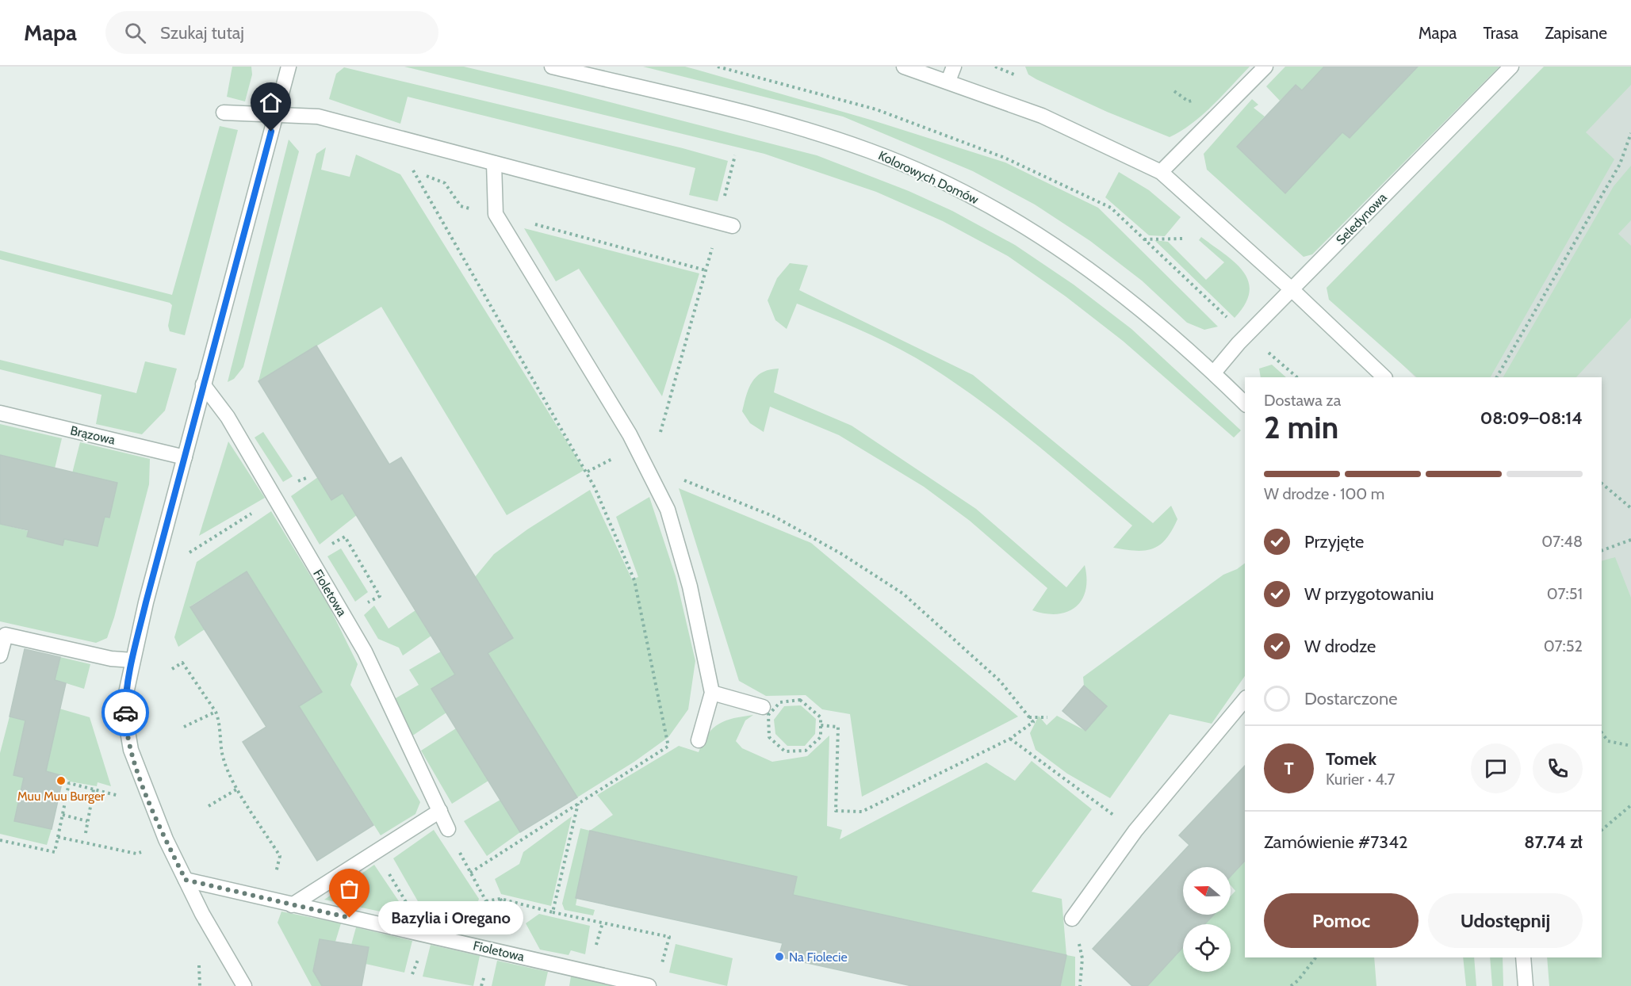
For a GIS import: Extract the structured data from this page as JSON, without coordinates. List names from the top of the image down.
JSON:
{
  "streets": {
    "street": [
      "Kolorowych Domów",
      "Seledynowa",
      "Brązowa",
      "Fioletowa"
    ]
  },
  "crossings": [
    ["Kolorowych Domów", "Seledynowa"]
  ],
  "places": ["Muu Muu Burger", "Bazylia i Oregano", "Na Fiolecie"],
  "north": "left",
  "page": {
    "header": "Mapa",
    "search": "Szukaj tutaj",
    "nav": ["Mapa", "Trasa", "Zapisane"],
    "heading": ["2 min", "Dostawa za", "08:09–08:14"],
    "panel": [
      "Tomek",
      "Kurier · 4.7",
      "Zamówienie #7342",
      "87.74 zł"
    ],
    "bar": "W drodze · 100 m",
    "list": [
      ["Przyjęte", "07:48"],
      ["W przygotowaniu", "07:51"],
      ["W drodze", "07:52"],
      "Dostarczone"
    ],
    "round": "T",
    "buttons": ["Pomoc", "Udostępnij"],
    "bubble": "Bazylia i Oregano"
  }
}
